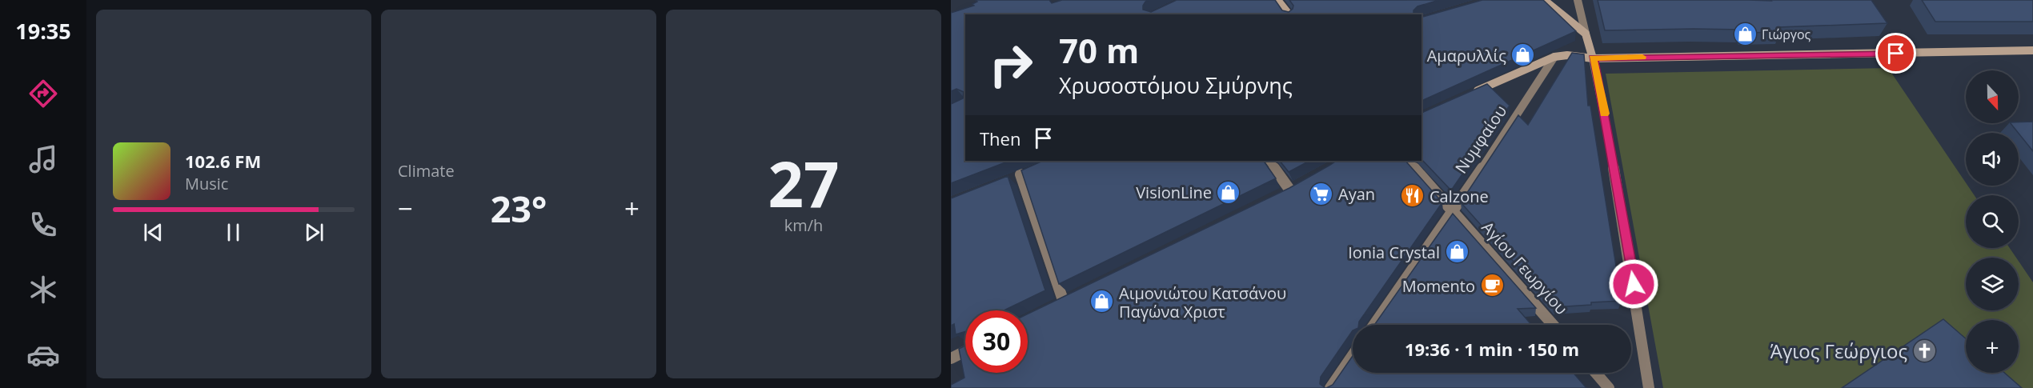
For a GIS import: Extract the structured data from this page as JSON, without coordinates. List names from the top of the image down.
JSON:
{
  "streets": {
    "street": ["Νυμφαίου", "Αγίου Γεωργίου"]
  },
  "crossings": [
    ["Νυμφαίου", "Αγίου Γεωργίου"]
  ],
  "places": {
    "shop": [
      "Γιώργος",
      "Αμαρυλλίς",
      "VisionLine",
      "Ionia Crystal",
      "Αιμονιώτου Κατσάνου Παγώνα Χριστ"
    ],
    "supermarket": ["Ayan"],
    "restaurant": ["Calzone"],
    "cafe": ["Momento"],
    "church": ["Άγιος Γεώργιος"]
  },
  "north": "bottom",
  "page": {
    "tabs": "19:35",
    "tile": [
      "Climate",
      ["27", "km/h"]
    ],
    "turn": ["70 m", "Χρυσοστόμου Σμύρνης"],
    "map_buttons": "+",
    "then": "Then",
    "song": ["102.6 FM", "Music"],
    "heat": ["−", "23°", "+"],
    "limit": "30",
    "trip": "19:36 · 1 min · 150 m"
  }
}
